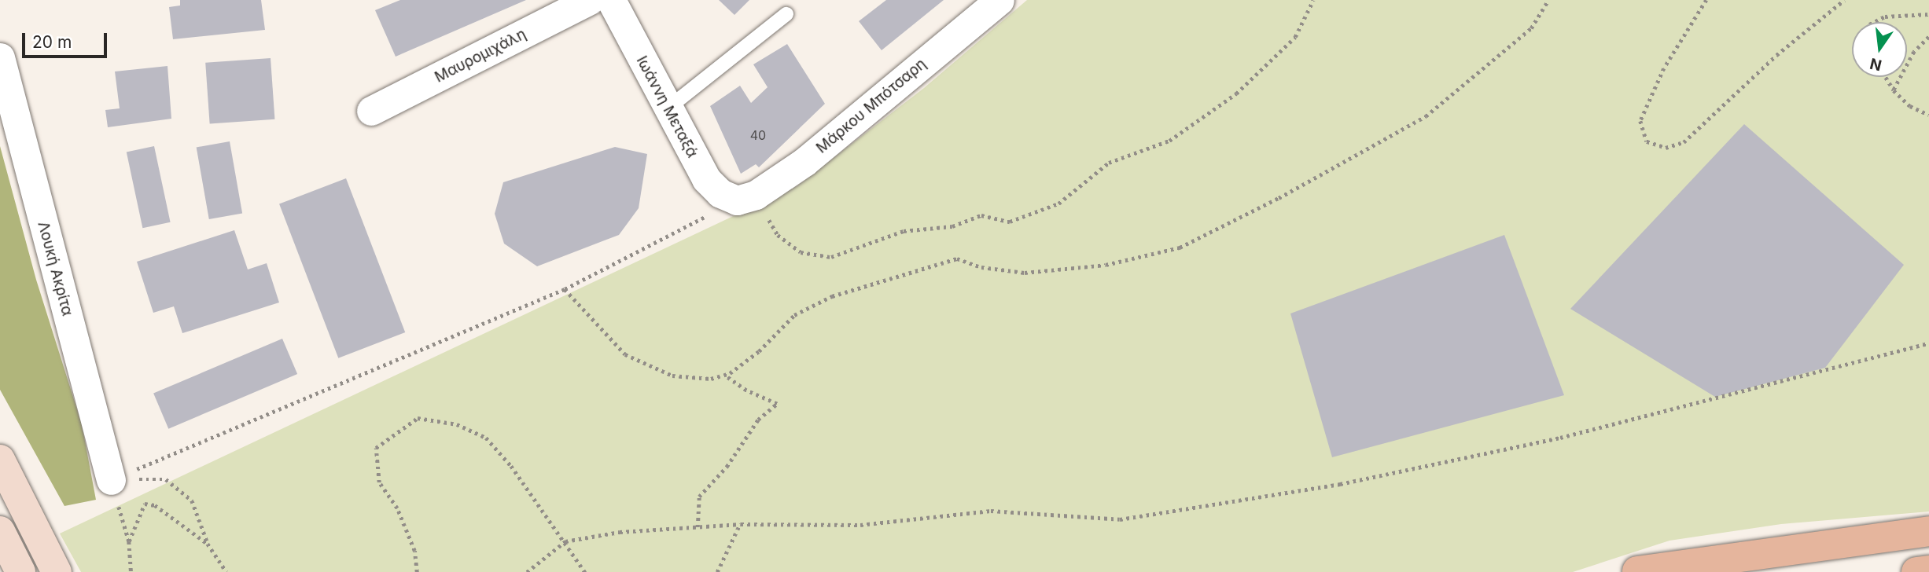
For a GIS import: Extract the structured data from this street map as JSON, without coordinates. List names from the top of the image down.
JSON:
{
  "streets": {
    "street": [
      "Μαυρομιχάλη",
      "Μάρκου Μπότσαρη",
      "Ιωάννη Μεταξά",
      "Λουκή Ακρίτα"
    ]
  },
  "crossings": [
    ["Μάρκου Μπότσαρη", "Ιωάννη Μεταξά"]
  ],
  "house_numbers": ["40"],
  "scale_bar": "20 m",
  "north": "bottom"
}
